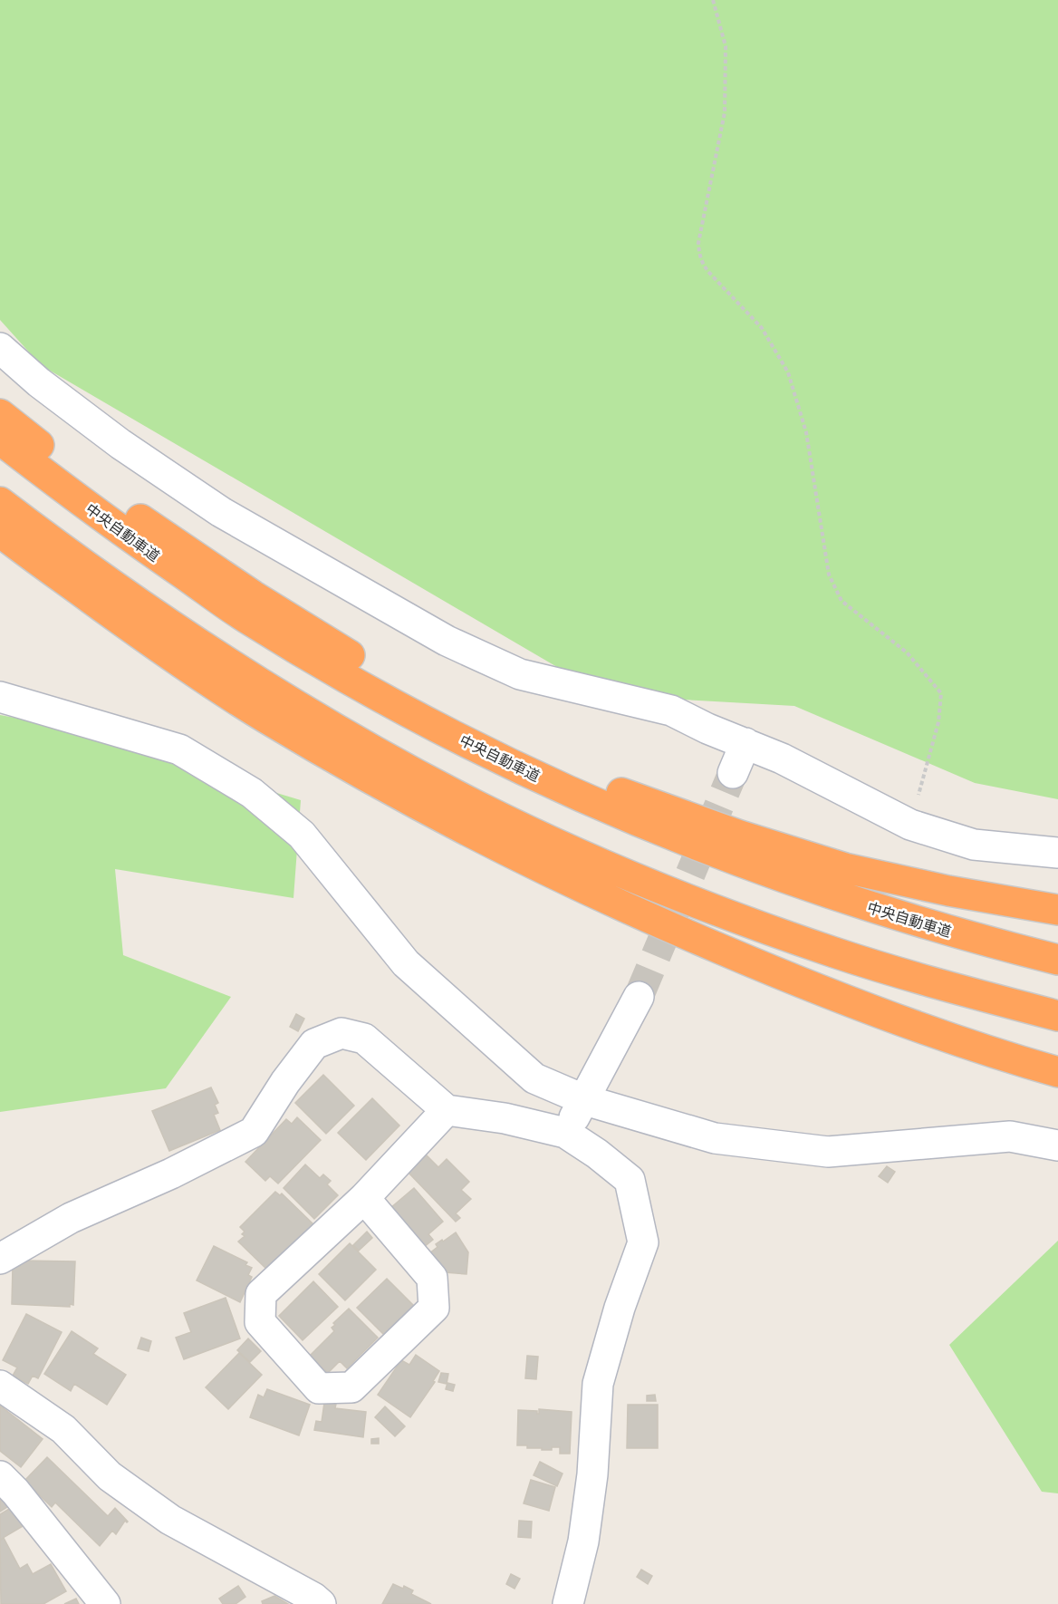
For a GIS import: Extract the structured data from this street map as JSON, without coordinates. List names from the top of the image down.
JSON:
{
  "streets": {
    "highway": ["中央自動車道"]
  }
}
